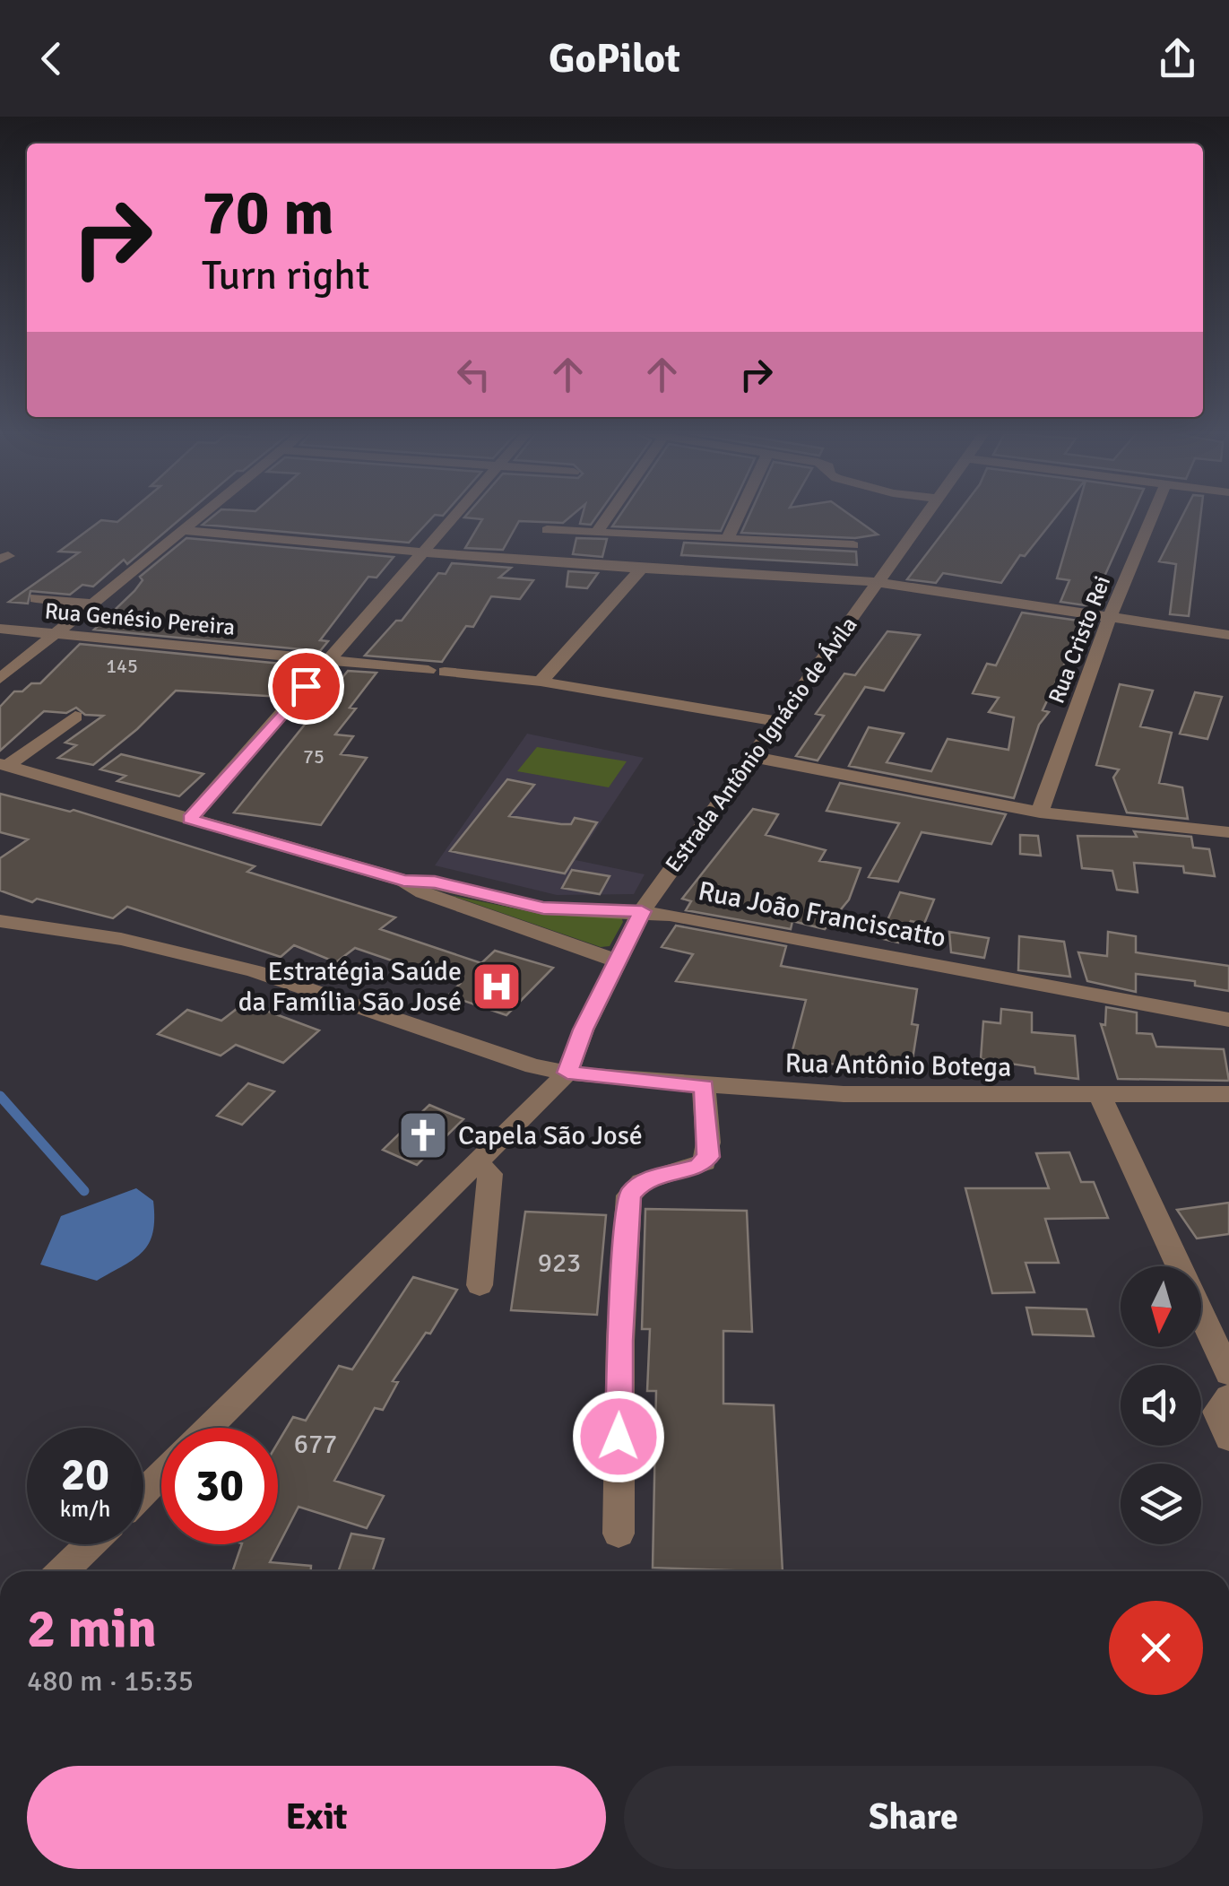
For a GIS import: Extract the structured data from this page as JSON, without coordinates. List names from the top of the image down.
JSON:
{
  "streets": {
    "street": [
      "Rua Genésio Pereira",
      "Rua Cristo Rei",
      "Estrada Antônio Ignácio de Ávila",
      "Rua João Franciscatto",
      "Rua Antônio Botega"
    ]
  },
  "crossings": [
    ["Rua Genésio Pereira", "Estrada Antônio Ignácio de Ávila"],
    ["Estrada Antônio Ignácio de Ávila", "Rua João Franciscatto"],
    ["Estrada Antônio Ignácio de Ávila", "Rua Antônio Botega"]
  ],
  "places": {
    "hospital": ["Estratégia Saúde da Família São José"],
    "church": ["Capela São José"]
  },
  "house_numbers": [
    "145",
    "75",
    "923",
    "677"
  ],
  "north": "bottom",
  "page": {
    "header": "GoPilot",
    "turn": ["70 m", "Turn right"],
    "speed": "20 km/h",
    "limit": "30",
    "heading": ["2 min", "480 m · 15:35"],
    "buttons": ["Exit", "Share"]
  }
}
